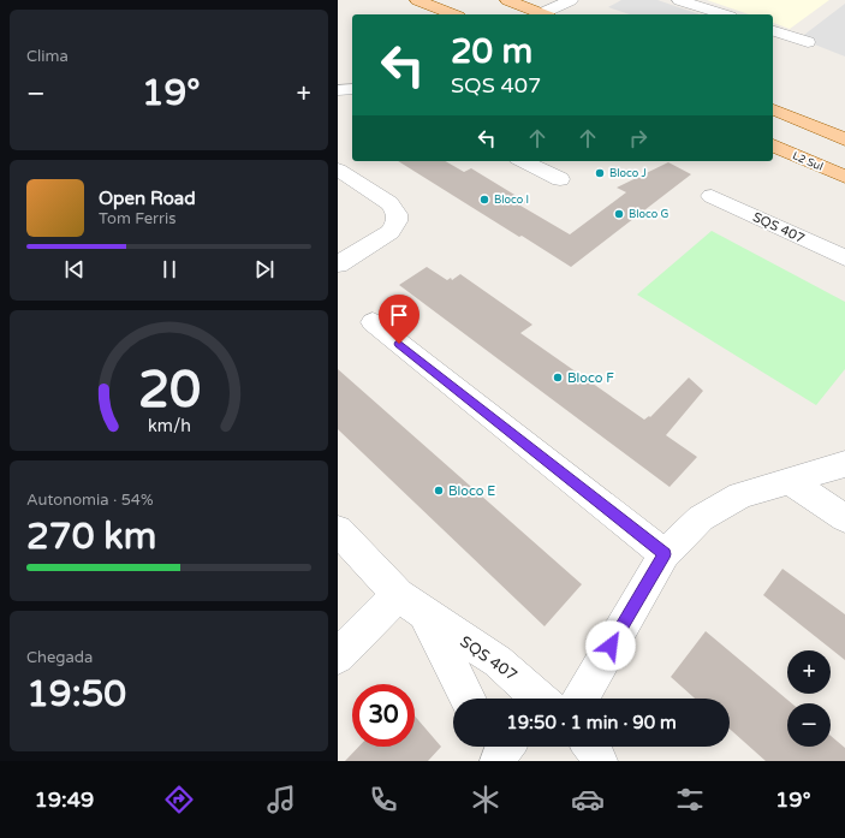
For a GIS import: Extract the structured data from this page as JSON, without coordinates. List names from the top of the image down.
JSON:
{
  "streets": {
    "main road": ["L2 Sul"],
    "street": ["SQS 407"]
  },
  "places": [
    "Bloco J",
    "Bloco I",
    "Bloco G",
    "Bloco F",
    "Bloco E"
  ],
  "page": {
    "tile": [
      "Clima",
      ["Autonomia · 54%", "270 km"],
      ["Chegada", "19:50"]
    ],
    "turn": ["20 m", "SQS 407"],
    "heat": ["−", "19°", "+"],
    "song": ["Open Road", "Tom Ferris"],
    "map_buttons": ["+", "−"],
    "limit": "30",
    "trip": "19:50 · 1 min · 90 m",
    "tabs": ["19:49", "19°"],
    "gauge": ["20", "km/h"]
  }
}
